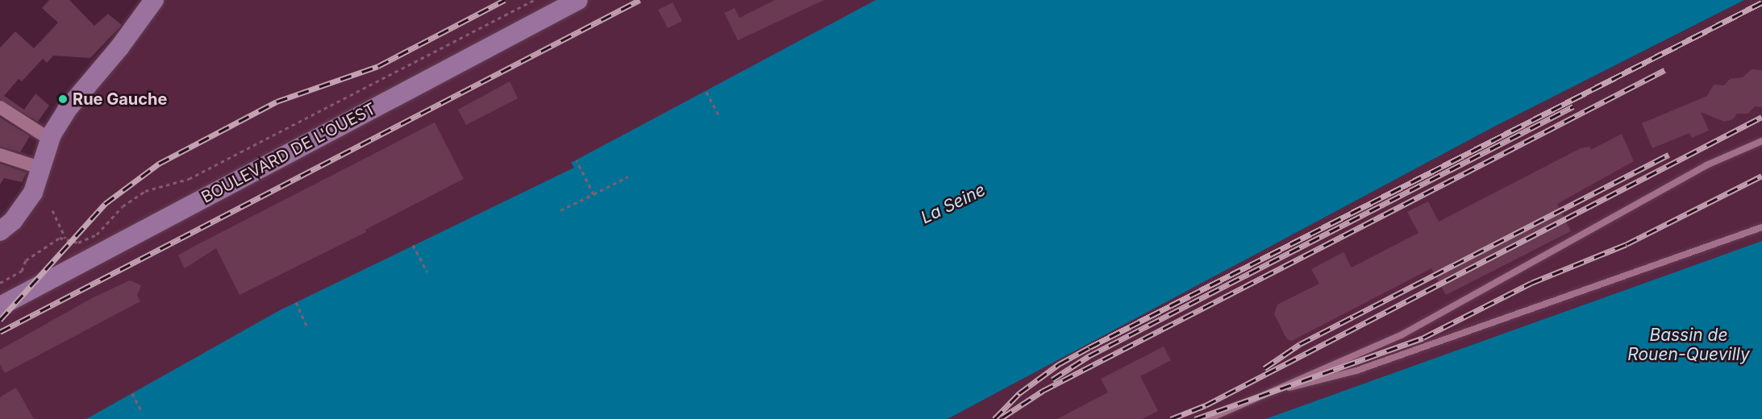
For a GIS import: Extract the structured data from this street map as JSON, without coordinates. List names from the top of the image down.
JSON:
{
  "streets": {
    "main road": ["BOULEVARD DE L'OUEST"]
  },
  "water": ["La Seine", "Bassin de Rouen-Quevilly"],
  "places": ["Rue Gauche"]
}
